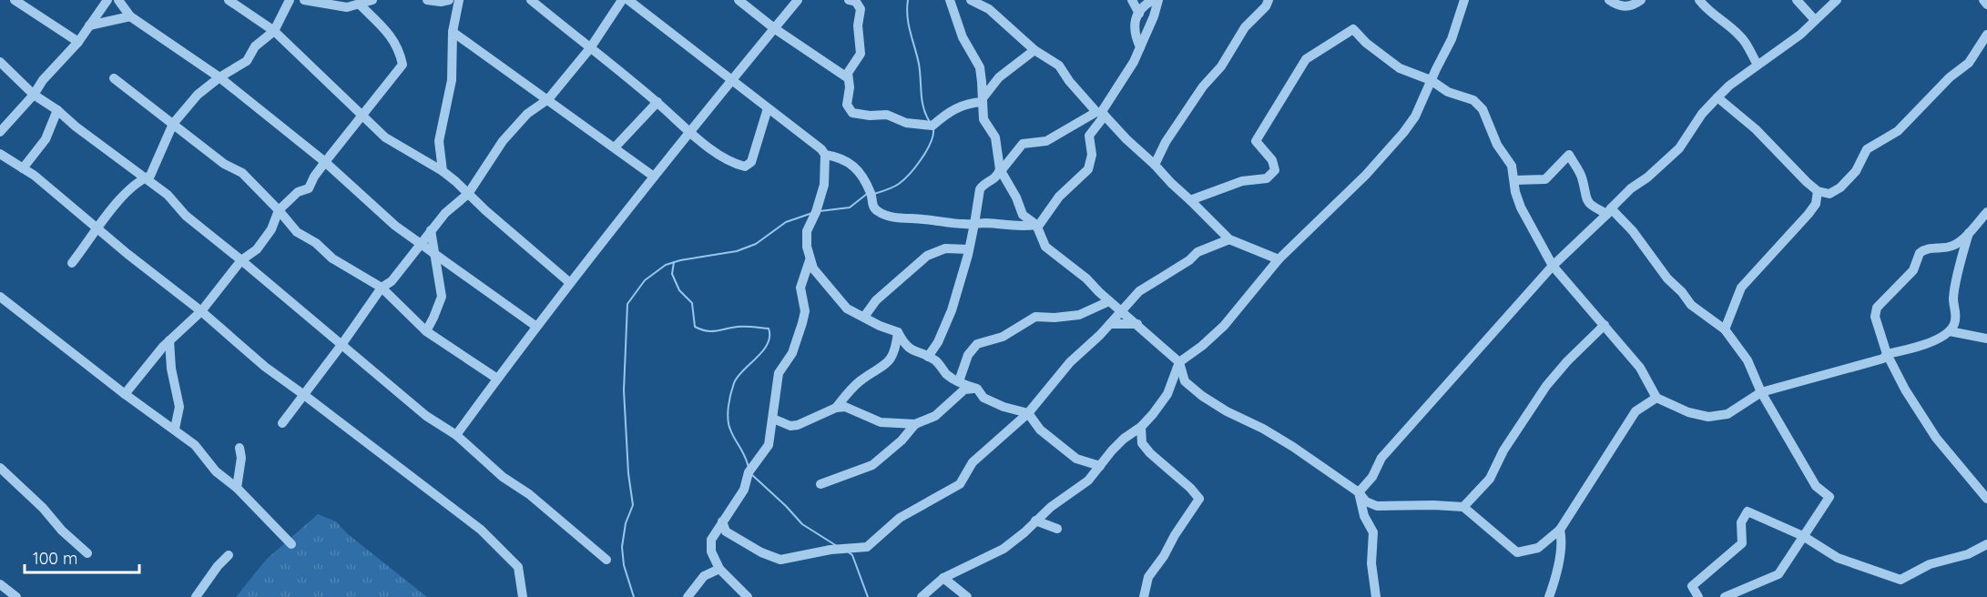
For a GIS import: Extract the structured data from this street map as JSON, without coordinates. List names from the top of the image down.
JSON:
{
  "scale_bar": "100 m"
}
